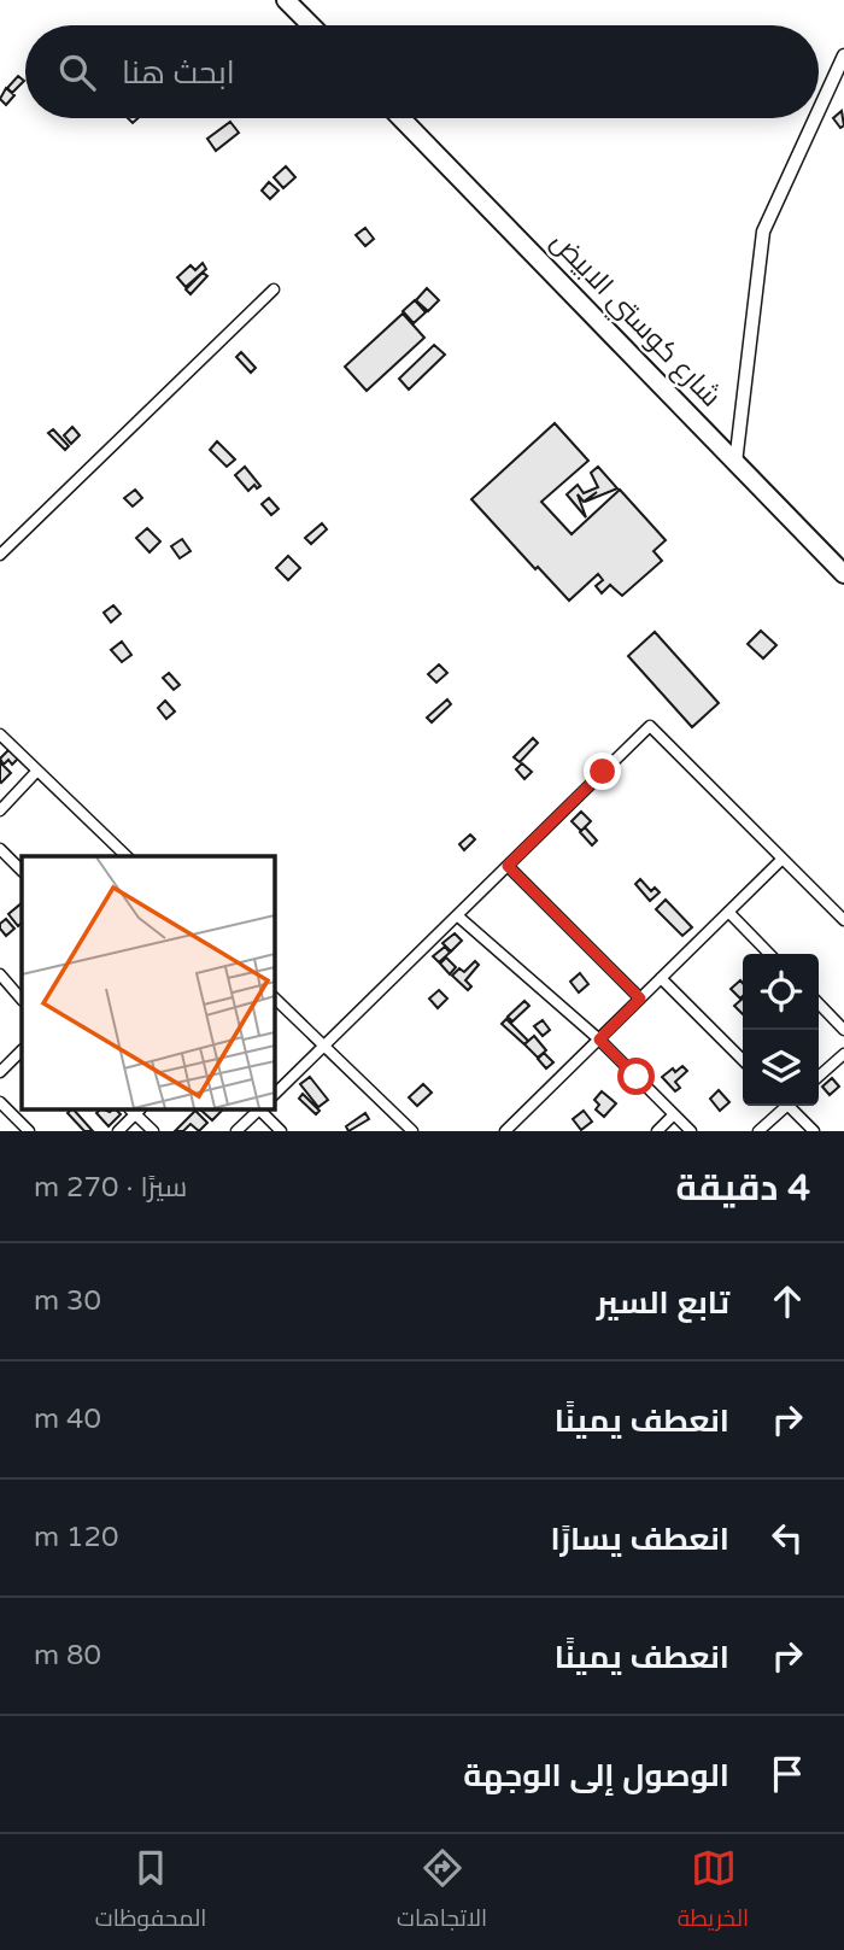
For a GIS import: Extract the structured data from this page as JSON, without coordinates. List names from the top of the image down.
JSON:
{
  "streets": {
    "highway": ["شارع كوستي الابيض"]
  },
  "page": {
    "search": "ابحث هنا",
    "heading": ["4 دقيقة", "سيرًا · 270 m"],
    "list": [
      ["تابع السير", "30 m"],
      ["انعطف يمينًا", "40 m"],
      ["انعطف يسارًا", "120 m"],
      ["انعطف يمينًا", "80 m"],
      "الوصول إلى الوجهة"
    ],
    "nav": ["الخريطة", "الاتجاهات", "المحفوظات"]
  }
}
